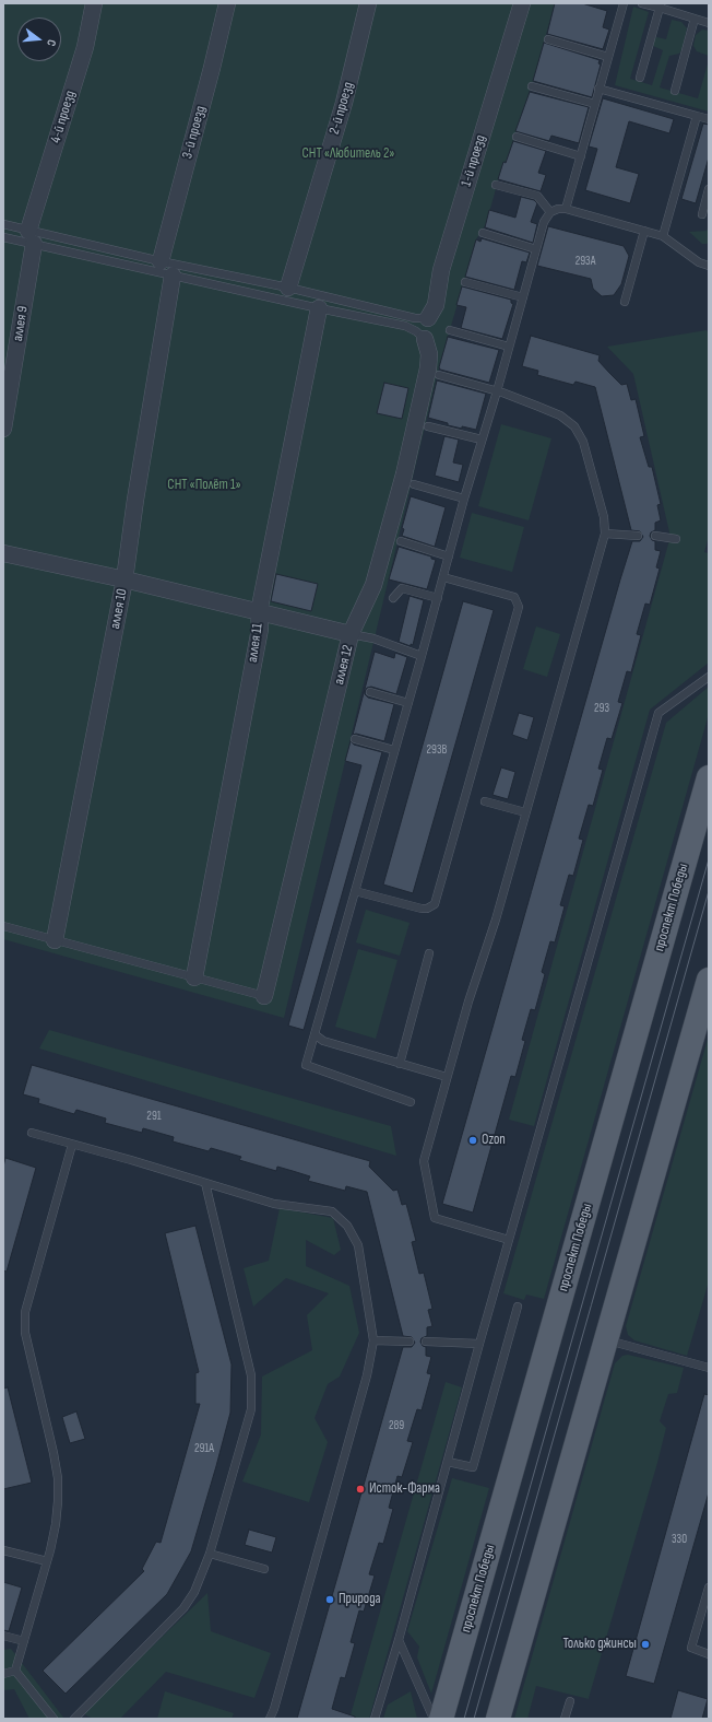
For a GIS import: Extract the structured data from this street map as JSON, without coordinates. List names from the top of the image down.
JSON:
{
  "streets": {
    "main road": ["проспект Победы"],
    "street": [
      "2-й проезд",
      "4-й проезд",
      "3-й проезд",
      "1-й проезд",
      "аллея 9",
      "аллея 10",
      "аллея 11",
      "аллея 12"
    ]
  },
  "crossings": [
    ["4-й проезд", "аллея 9"]
  ],
  "parks": ["СНТ «Любитель 2»", "СНТ «Полёт 1»"],
  "places": [
    "Ozon",
    "Исток-Фарма",
    "Природа",
    "Только джинсы"
  ],
  "house_numbers": [
    "293А",
    "293",
    "293В",
    "291",
    "289",
    "291А",
    "330"
  ],
  "north": "right"
}
